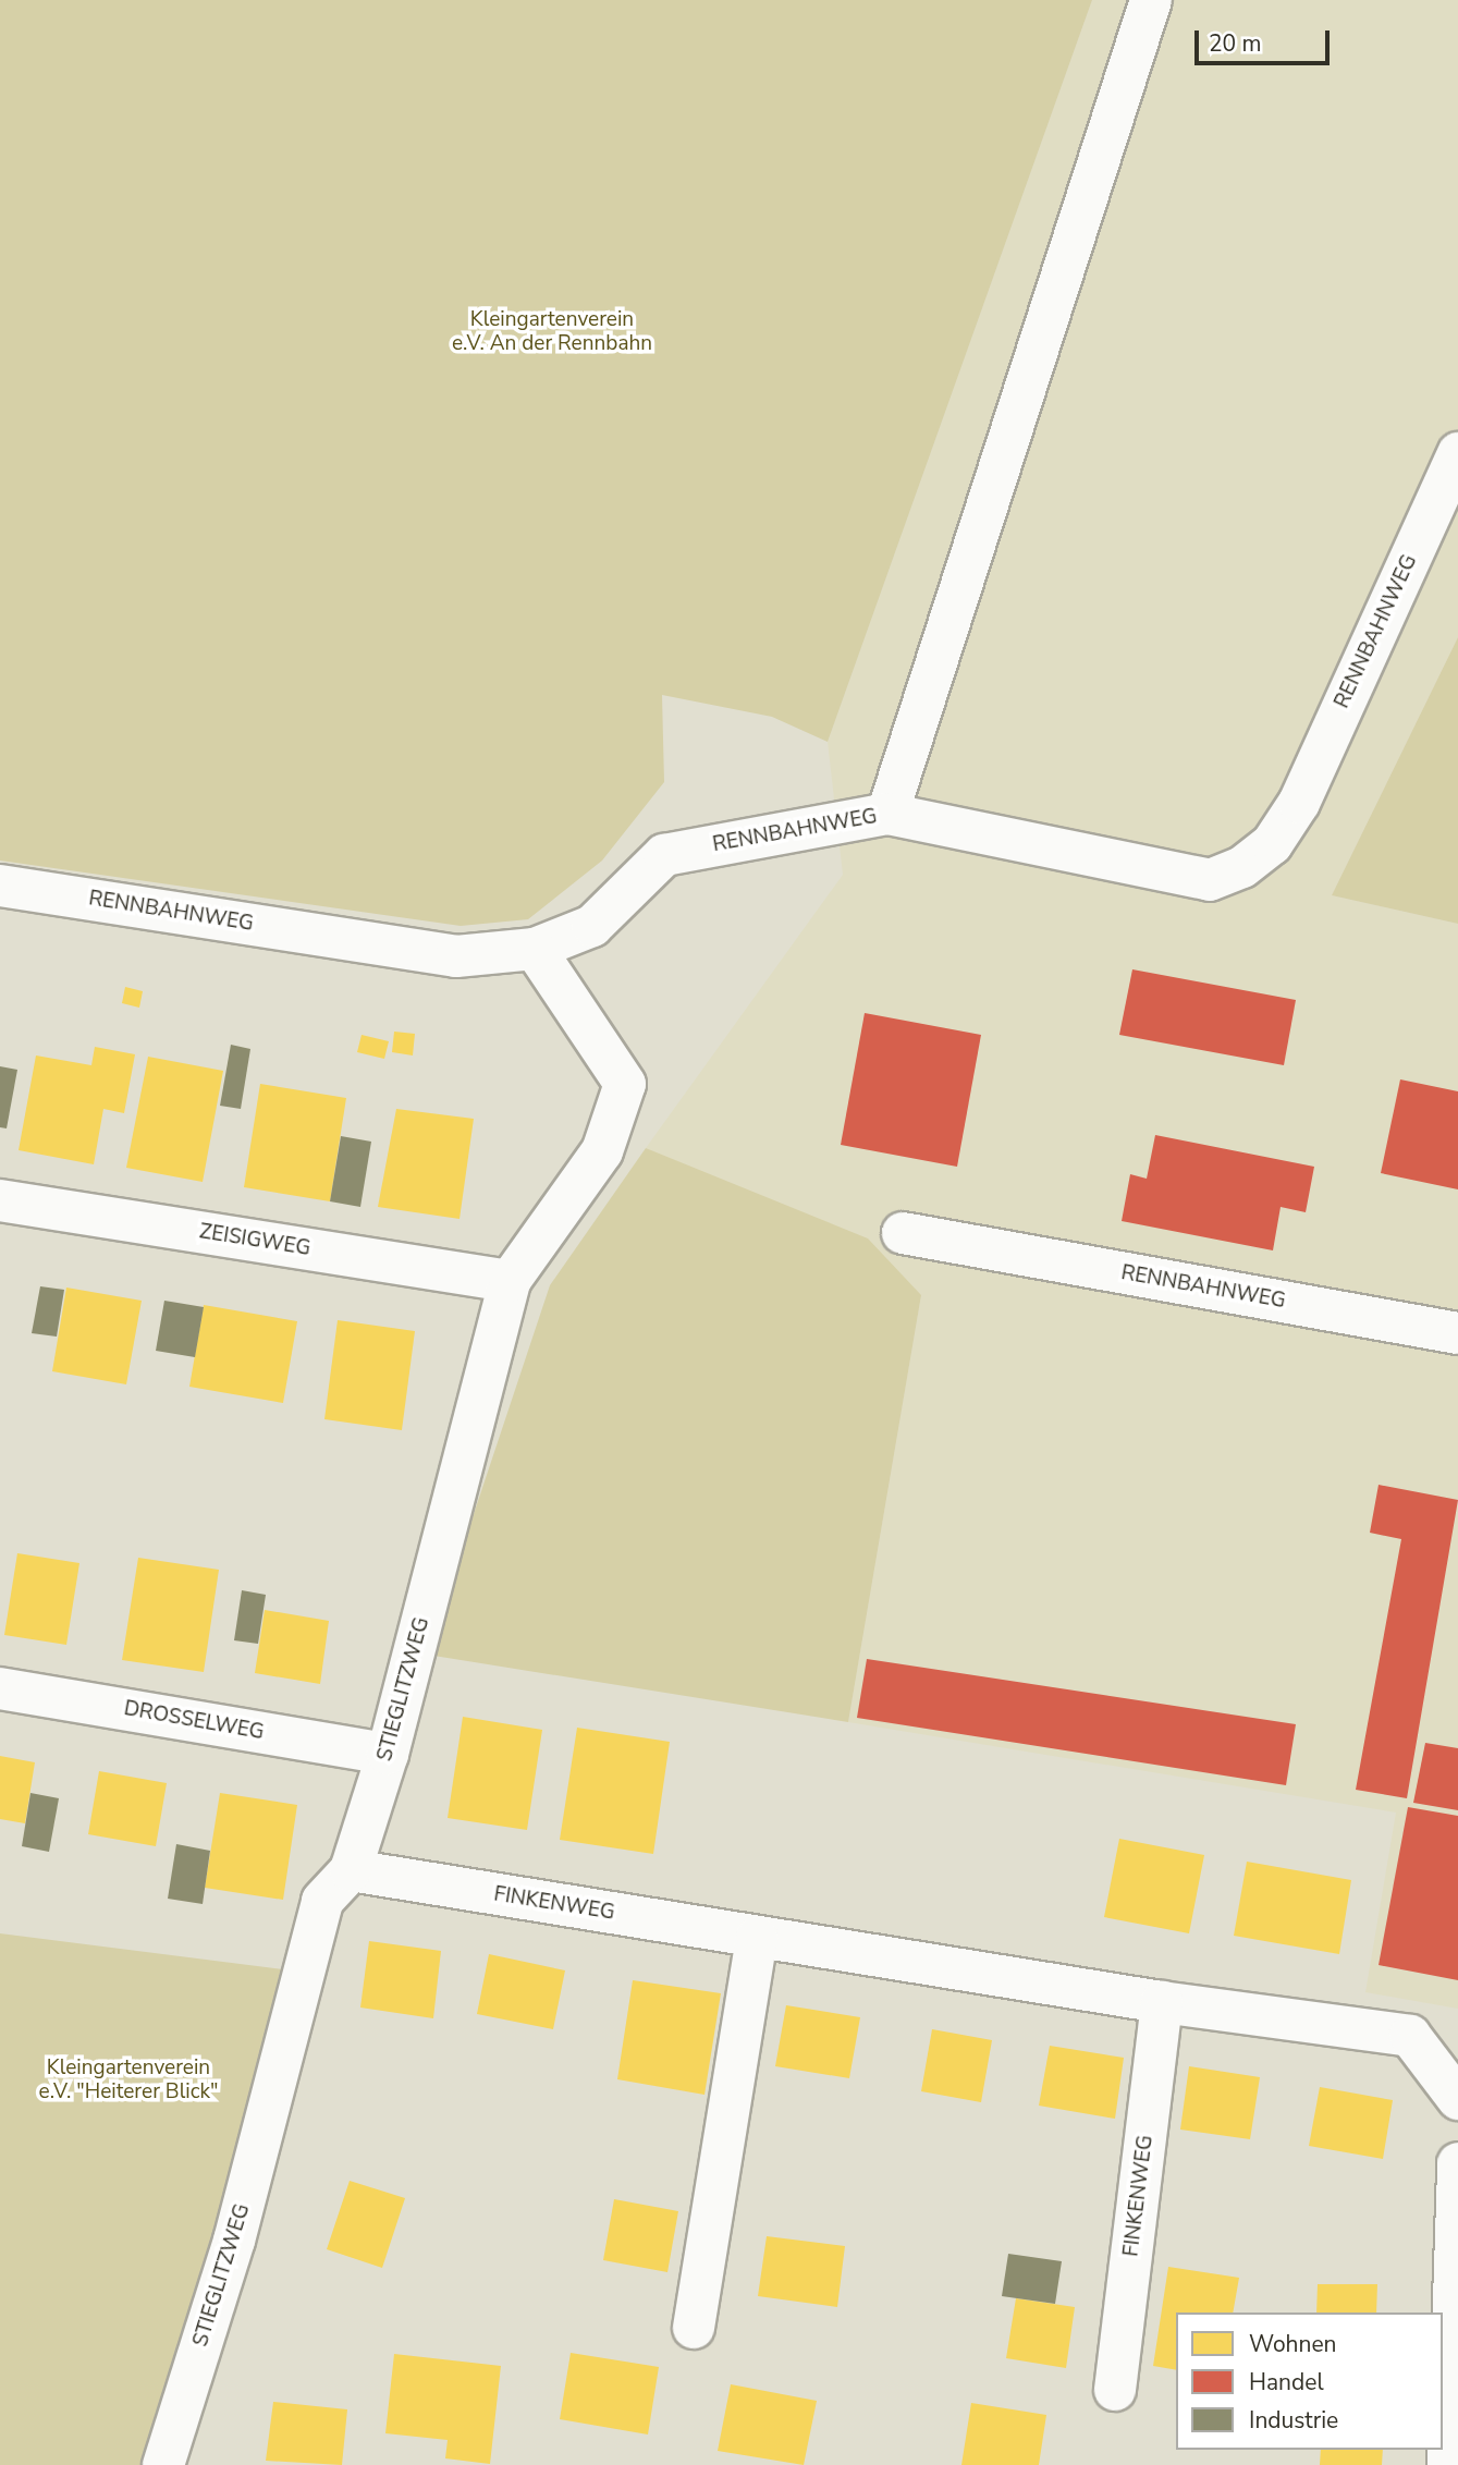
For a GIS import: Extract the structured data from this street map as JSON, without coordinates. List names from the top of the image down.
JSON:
{
  "streets": {
    "street": [
      "RENNBAHNWEG",
      "ZEISIGWEG",
      "STIEGLITZWEG",
      "DROSSELWEG",
      "FINKENWEG"
    ]
  },
  "crossings": [
    ["RENNBAHNWEG", "STIEGLITZWEG"],
    ["ZEISIGWEG", "STIEGLITZWEG"],
    ["STIEGLITZWEG", "DROSSELWEG"],
    ["STIEGLITZWEG", "FINKENWEG"]
  ],
  "parks": ["Kleingartenverein e.V. An der Rennbahn", "Kleingartenverein e.V. \"Heiterer Blick\""],
  "legend": ["Wohnen", "Handel", "Industrie"],
  "scale_bar": "20 m"
}
